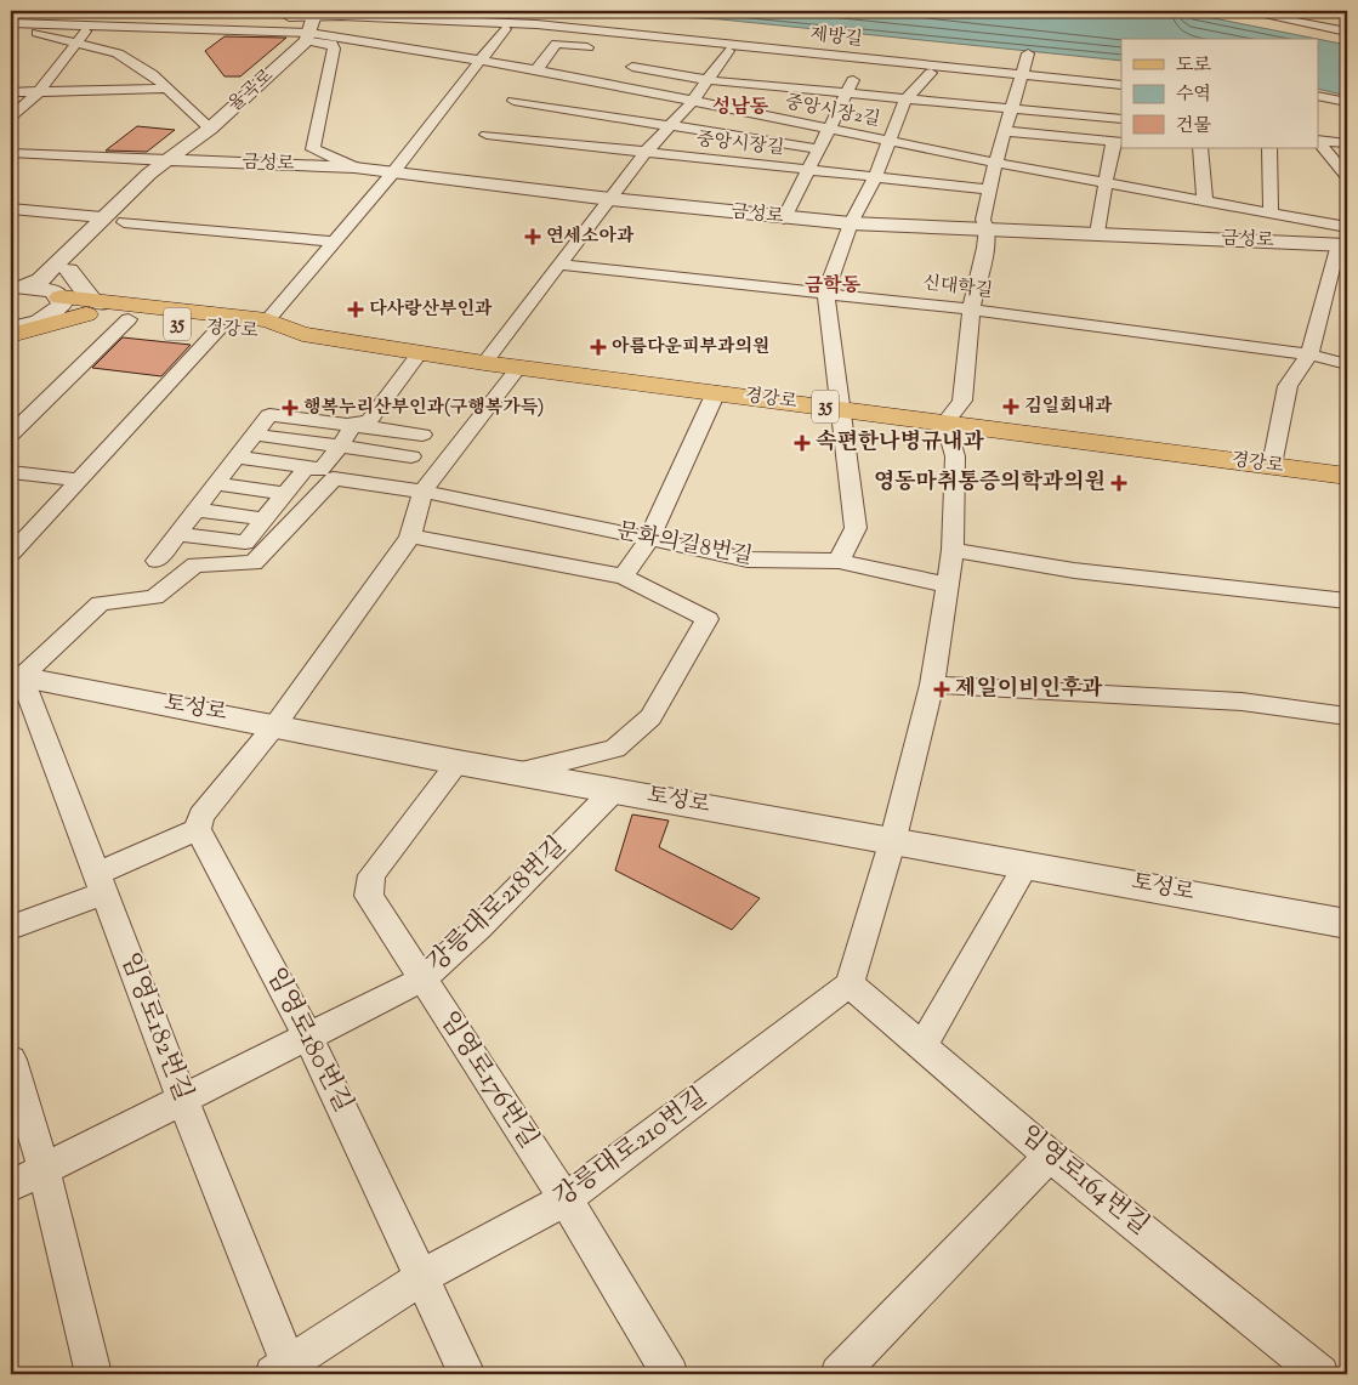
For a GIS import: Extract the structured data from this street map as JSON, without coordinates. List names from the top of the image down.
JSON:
{
  "streets": {
    "main road": ["35", "경강로"],
    "street": [
      "제방길",
      "율곡로",
      "중앙시장2길",
      "중앙시장길",
      "금성로",
      "신대학길",
      "문화의길8번길",
      "토성로",
      "강릉대로218번길",
      "임영로182번길",
      "임영로180번길",
      "임영로176번길",
      "강릉대로210번길",
      "임영로164번길"
    ]
  },
  "crossings": [
    ["제방길", "율곡로"],
    ["율곡로", "중앙시장2길"],
    ["율곡로", "금성로"],
    ["율곡로", "경강로"],
    ["문화의길8번길", "토성로"],
    ["문화의길8번길", "임영로182번길"],
    ["토성로", "강릉대로218번길"],
    ["토성로", "임영로182번길"],
    ["토성로", "임영로176번길"],
    ["강릉대로218번길", "임영로182번길"],
    ["강릉대로218번길", "임영로180번길"],
    ["강릉대로218번길", "임영로176번길"],
    ["임영로182번길", "강릉대로210번길"],
    ["임영로180번길", "강릉대로210번길"],
    ["임영로176번길", "강릉대로210번길"],
    ["강릉대로210번길", "임영로164번길"]
  ],
  "districts": ["성남동", "금학동"],
  "places": {
    "health": [
      "연세소아과",
      "다사랑산부인과",
      "아름다운피부과의원",
      "김일회내과",
      "행복누리산부인과(구행복가득)",
      "속편한나병규내과",
      "영동마취통증의학과의원",
      "제일이비인후과"
    ]
  },
  "legend": ["도로", "수역", "건물"]
}
